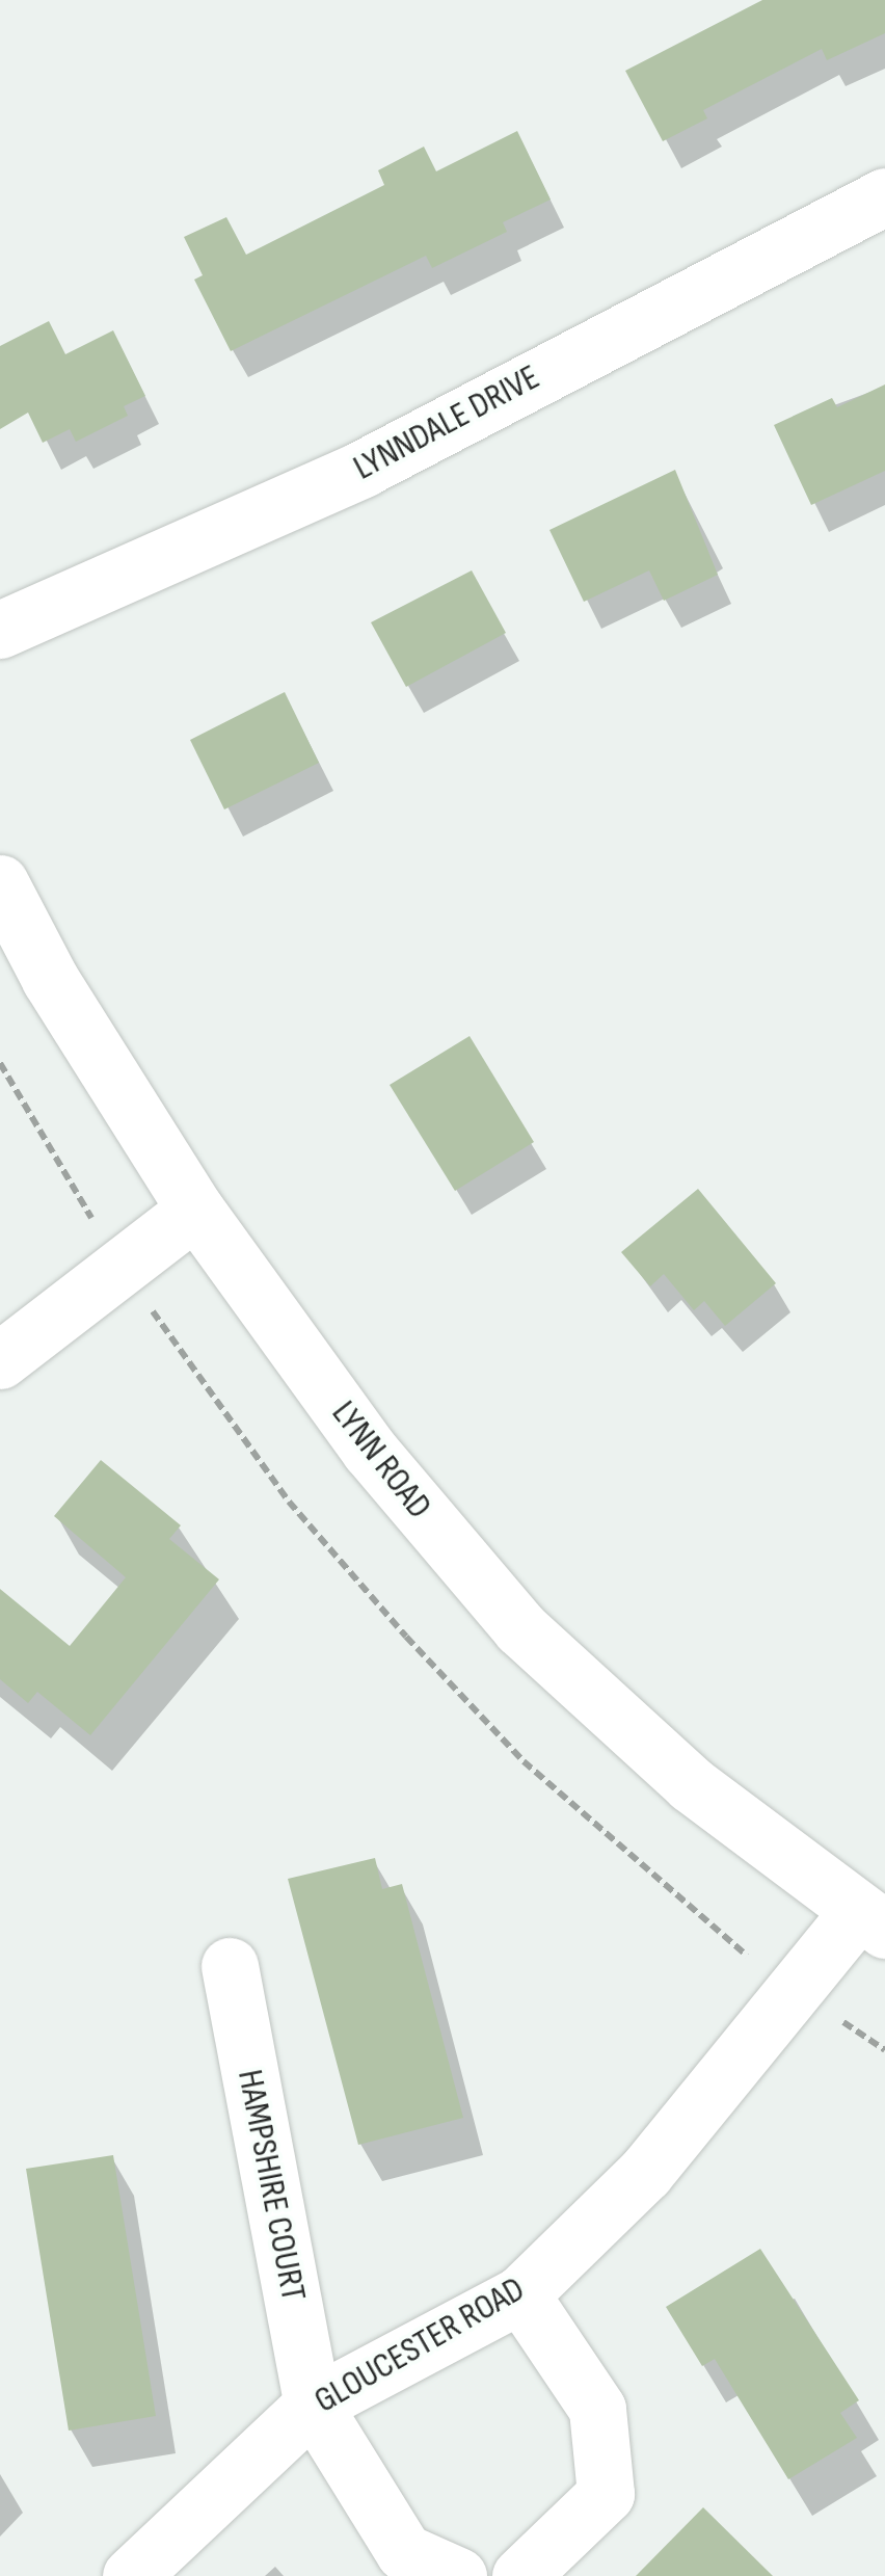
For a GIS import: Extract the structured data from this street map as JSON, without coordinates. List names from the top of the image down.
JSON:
{
  "streets": {
    "street": [
      "LYNNDALE DRIVE",
      "LYNN ROAD",
      "HAMPSHIRE COURT",
      "GLOUCESTER ROAD"
    ]
  },
  "crossings": [
    ["LYNN ROAD", "GLOUCESTER ROAD"],
    ["HAMPSHIRE COURT", "GLOUCESTER ROAD"]
  ]
}
